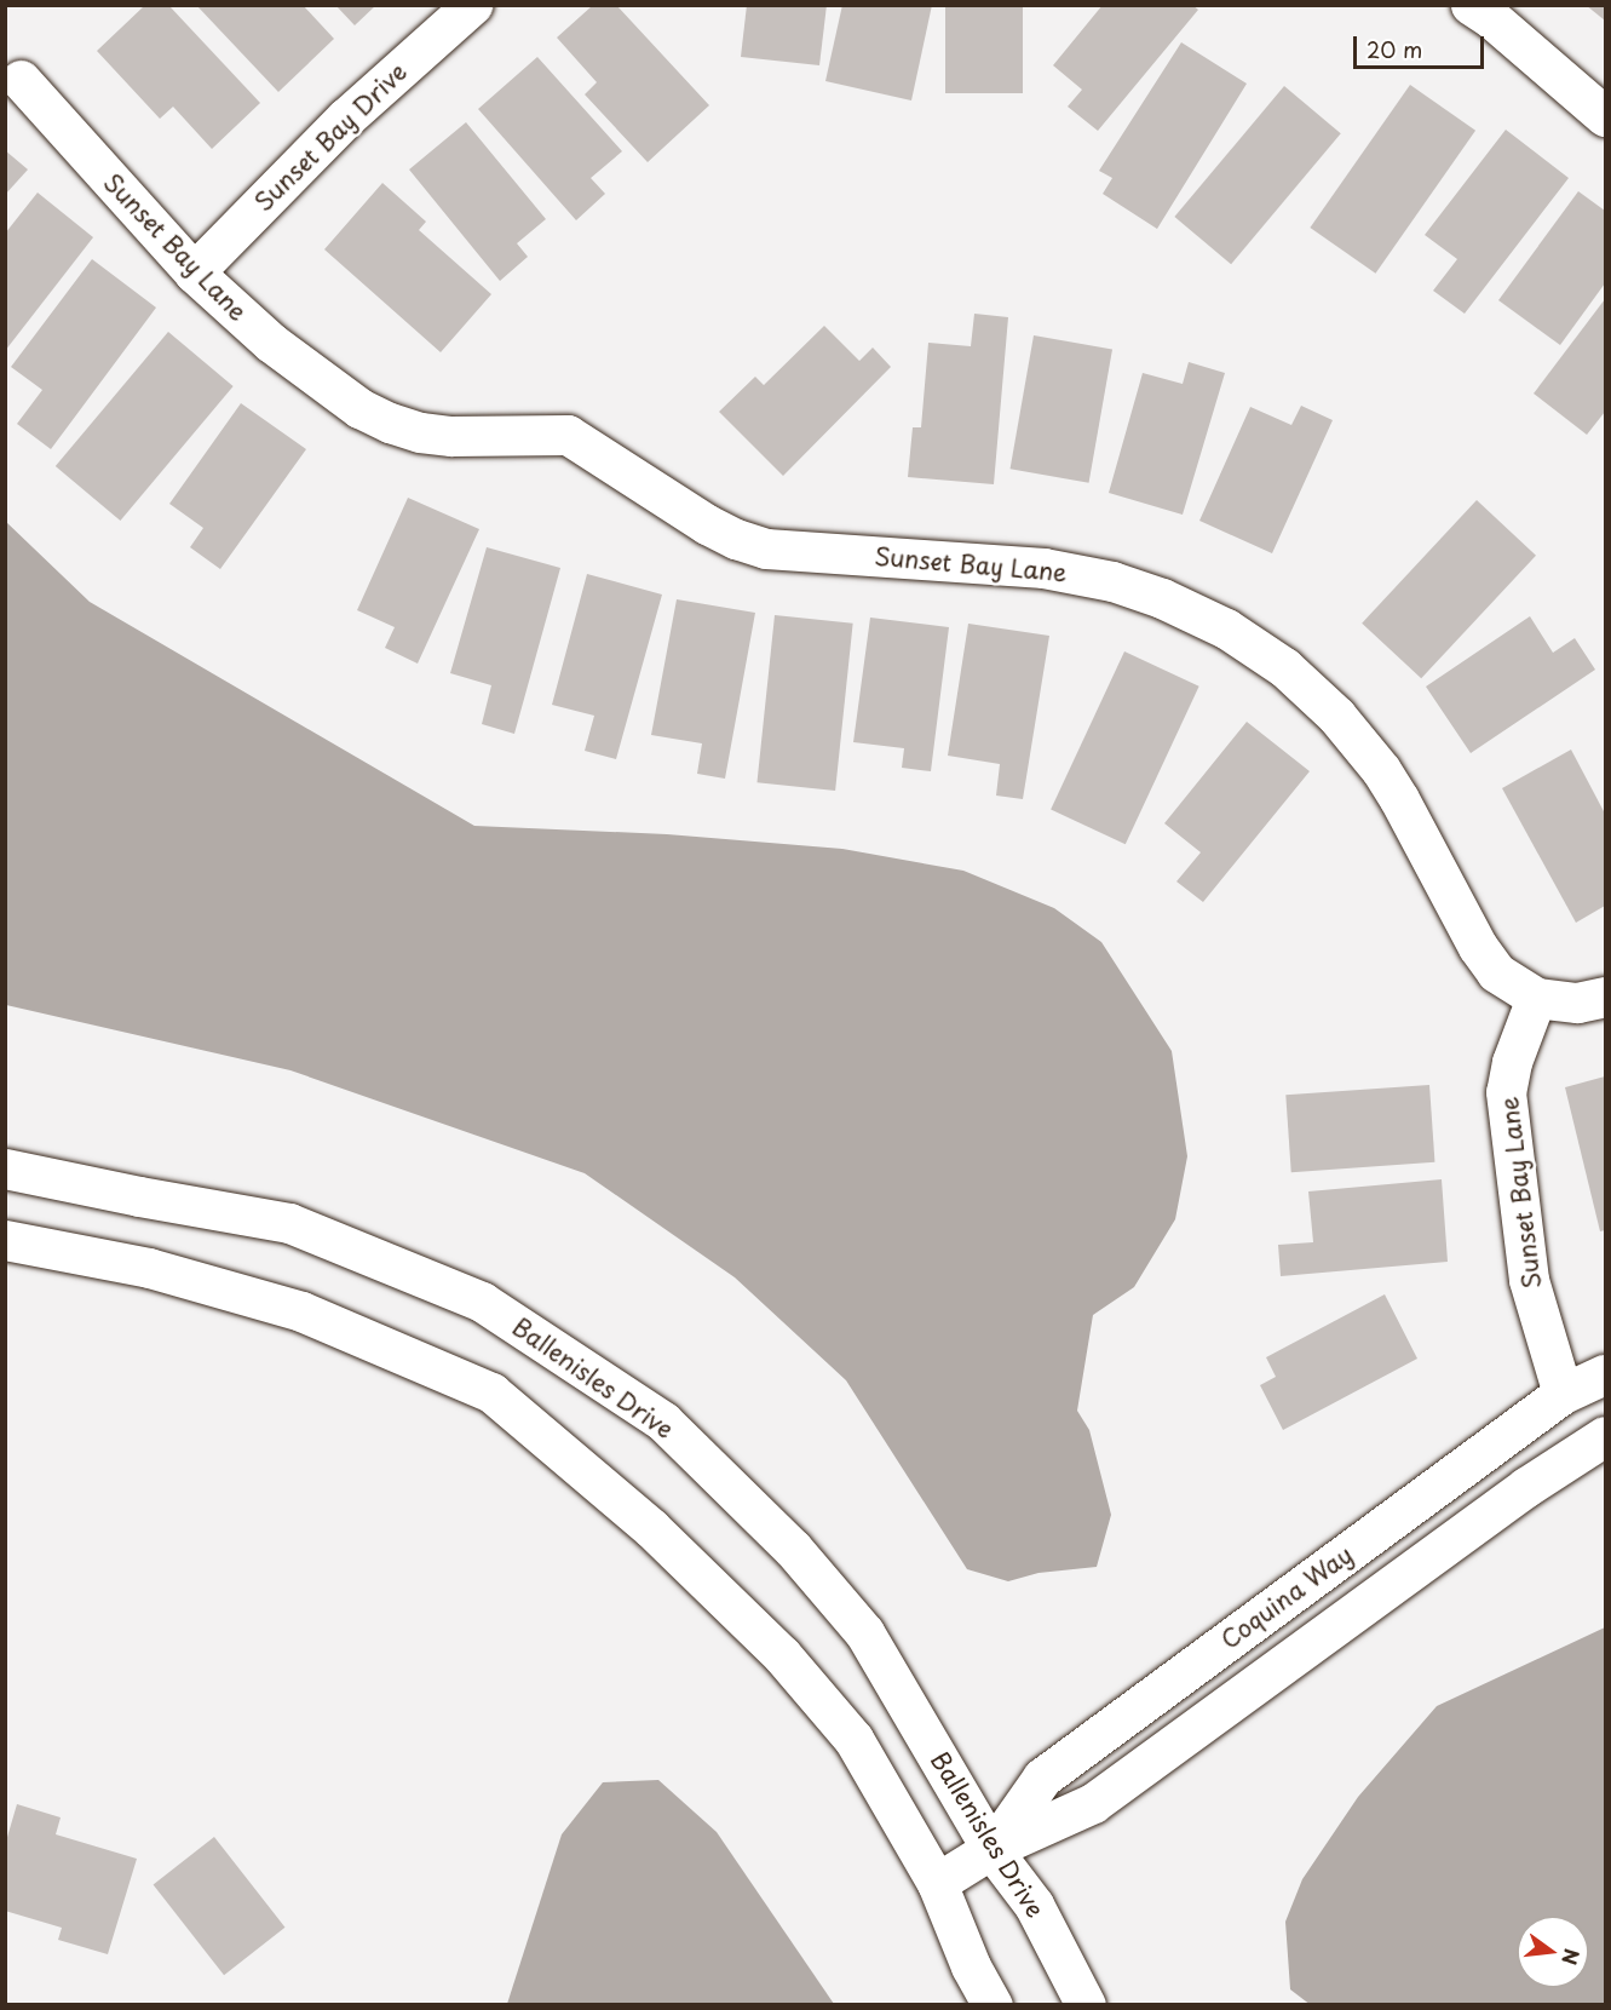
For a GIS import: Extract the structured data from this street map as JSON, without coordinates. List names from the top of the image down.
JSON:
{
  "streets": {
    "street": [
      "Sunset Bay Drive",
      "Sunset Bay Lane",
      "Ballenisles Drive",
      "Coquina Way"
    ]
  },
  "crossings": [
    ["Sunset Bay Drive", "Sunset Bay Lane"],
    ["Sunset Bay Lane", "Coquina Way"],
    ["Ballenisles Drive", "Coquina Way"]
  ],
  "scale_bar": "20 m",
  "north": "right"
}
